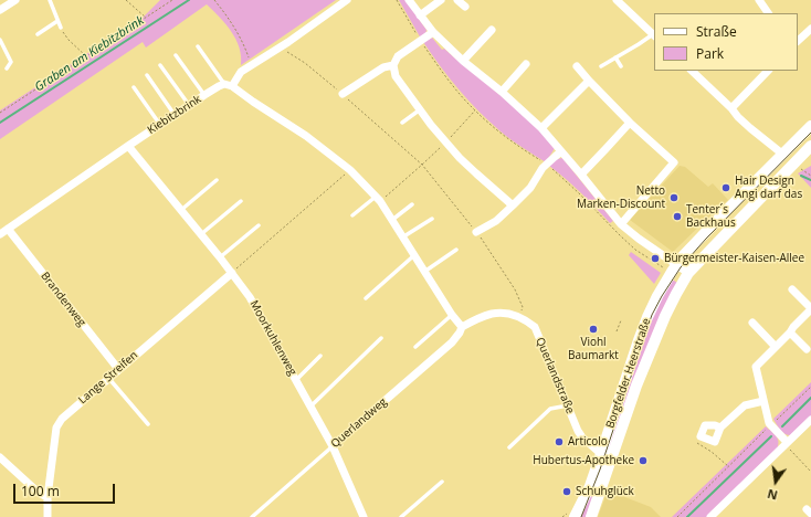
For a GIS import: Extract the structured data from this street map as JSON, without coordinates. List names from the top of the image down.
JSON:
{
  "streets": {
    "main road": ["Borgfelder Heerstraße"],
    "street": [
      "Kiebitzbrink",
      "Brandenweg",
      "Moorkuhlenweg",
      "Querlandstraße",
      "Lange Streifen",
      "Querlandweg"
    ]
  },
  "crossings": [
    ["Kiebitzbrink", "Brandenweg"],
    ["Kiebitzbrink", "Moorkuhlenweg"],
    ["Brandenweg", "Lange Streifen"],
    ["Moorkuhlenweg", "Lange Streifen"],
    ["Moorkuhlenweg", "Querlandweg"],
    ["Borgfelder Heerstraße", "Querlandstraße"],
    ["Querlandstraße", "Querlandweg"]
  ],
  "water": ["Graben am Kiebitzbrink"],
  "places": [
    "Hair Design Angi darf das",
    "Netto Marken-Discount",
    "Tenter´s Backhaus",
    "Bürgermeister-Kaisen-Allee",
    "Viohl Baumarkt",
    "Articolo",
    "Hubertus-Apotheke",
    "Schuhglück"
  ],
  "legend": ["Straße", "Park"],
  "scale_bar": "100 m",
  "north": "bottom"
}
